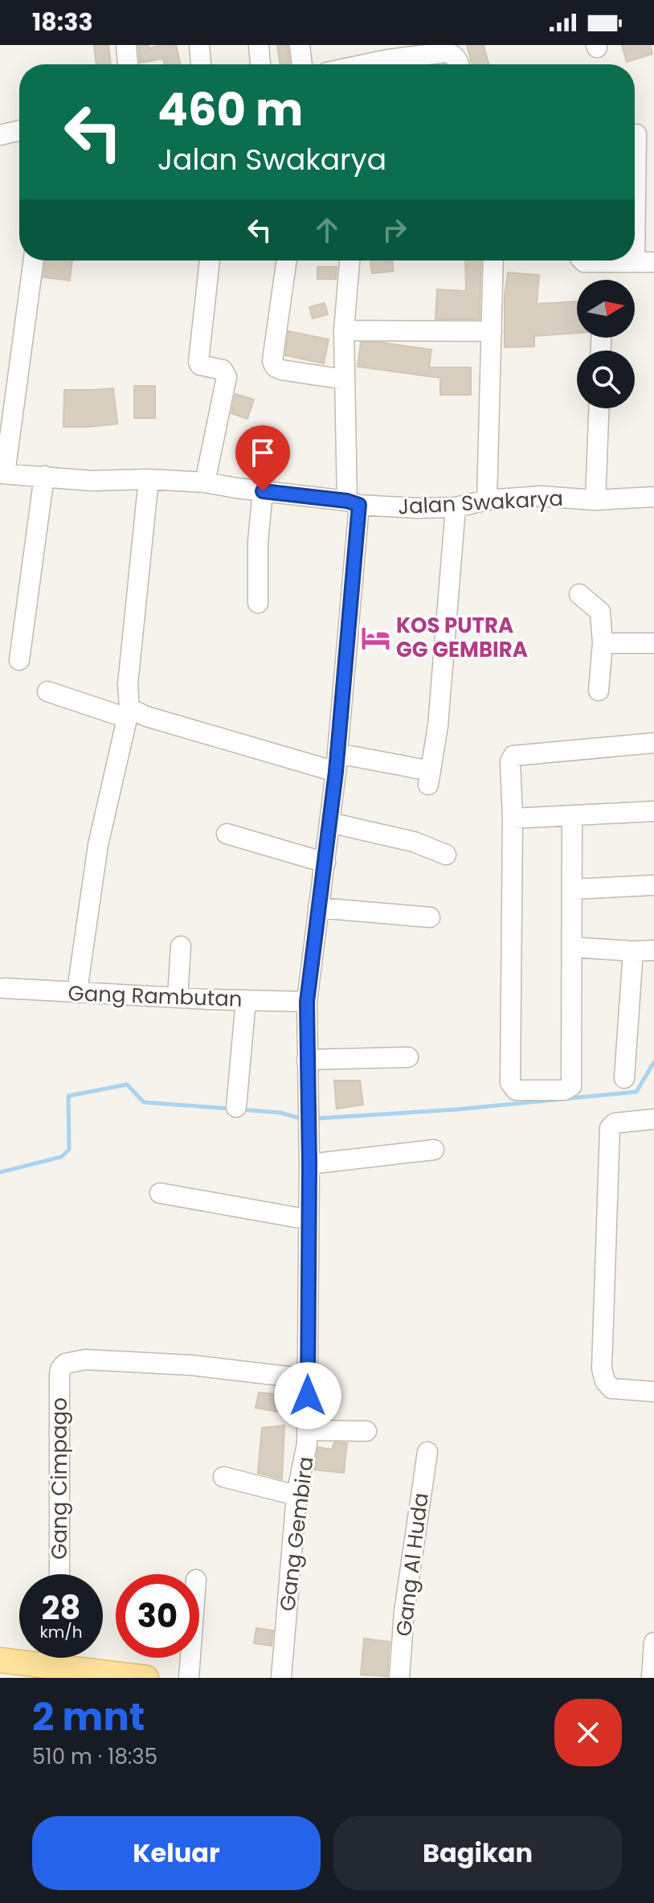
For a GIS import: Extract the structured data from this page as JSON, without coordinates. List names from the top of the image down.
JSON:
{
  "streets": {
    "street": [
      "Jalan Swakarya",
      "Gang Rambutan",
      "Gang Cimpago",
      "Gang Gembira",
      "Gang Al Huda"
    ]
  },
  "crossings": [
    ["Jalan Swakarya", "Gang Gembira"],
    ["Gang Rambutan", "Gang Gembira"],
    ["Gang Cimpago", "Gang Gembira"]
  ],
  "places": {
    "hotel": ["KOS PUTRA GG GEMBIRA"]
  },
  "north": "right",
  "page": {
    "status": "18:33",
    "turn": ["460 m", "Jalan Swakarya"],
    "speed": "28 km/h",
    "limit": "30",
    "heading": ["2 mnt", "510 m · 18:35"],
    "buttons": ["Keluar", "Bagikan"]
  }
}
